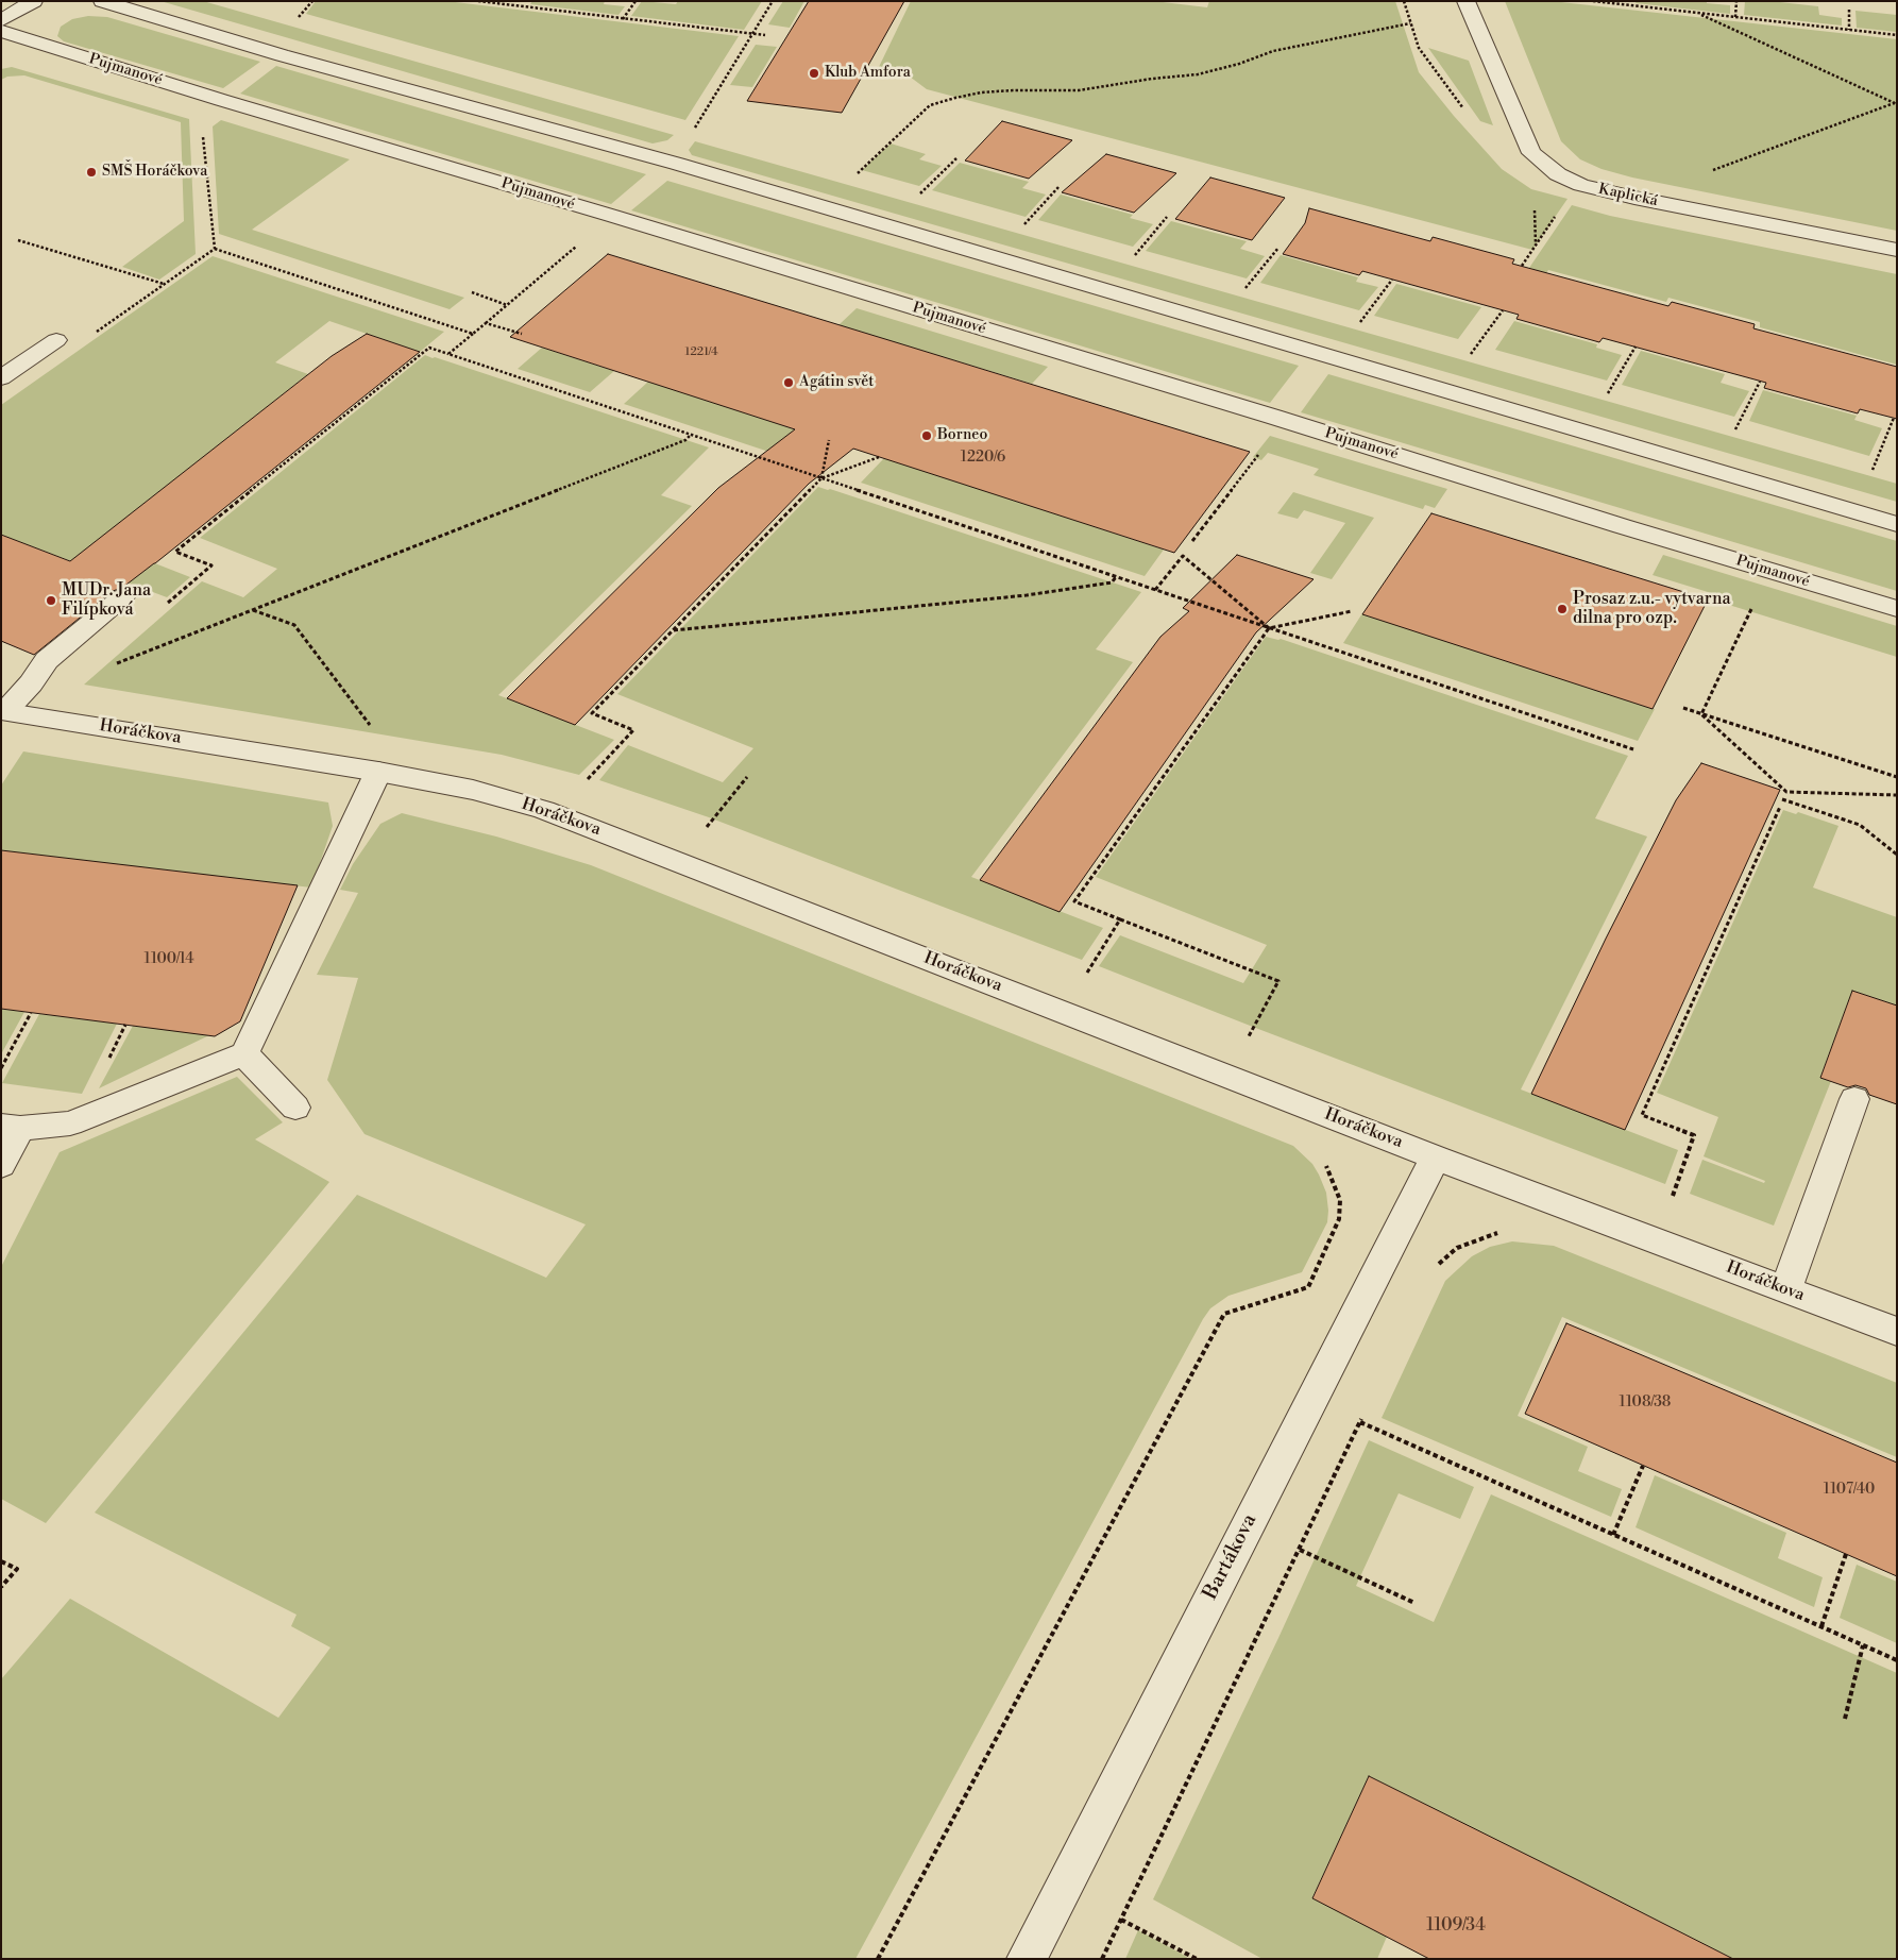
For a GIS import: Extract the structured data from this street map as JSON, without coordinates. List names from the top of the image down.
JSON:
{
  "streets": {
    "street": [
      "Pujmanové",
      "Kaplická",
      "Horáčkova",
      "Bartákova"
    ]
  },
  "crossings": [
    ["Horáčkova", "Bartákova"]
  ],
  "places": [
    "Klub Amfora",
    "SMŠ Horáčkova",
    "Agátin svět",
    "Borneo",
    "MUDr. Jana Filípková",
    "Prosaz z.u.- vytvarna dilna pro ozp."
  ],
  "house_numbers": [
    "1221/4",
    "1220/6",
    "1100/14",
    "1108/38",
    "1107/40",
    "1109/34"
  ]
}
